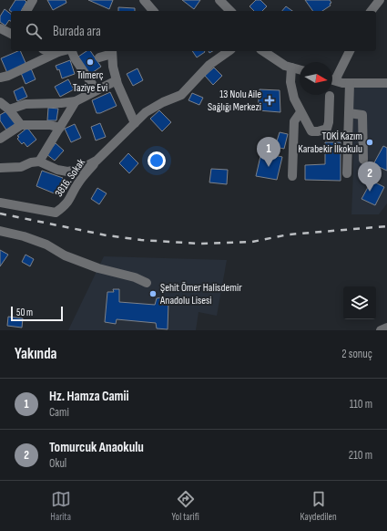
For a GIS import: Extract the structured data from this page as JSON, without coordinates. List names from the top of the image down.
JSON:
{
  "streets": {
    "street": ["3816. Sokak"]
  },
  "places": {
    "other": ["Tılmerç Taziye Evi", "TOKİ Kazım Karabekir İlkokulu", "Şehit Ömer Halisdemir Anadolu Lisesi"],
    "health": ["13 Nolu Aile Sağlığı Merkezi"]
  },
  "scale_bar": "50 m",
  "north": "right",
  "page": {
    "search": "Burada ara",
    "pins": ["1", "2"],
    "scale": "50 m",
    "heading": ["Yakında", "2 sonuç"],
    "list": [
      {
        "mark": "1",
        "name": "Hz. Hamza Camii",
        "note": "Cami",
        "value": "110 m"
      },
      {
        "mark": "2",
        "name": "Tomurcuk Anaokulu",
        "note": "Okul",
        "value": "210 m"
      }
    ],
    "nav": ["Harita", "Yol tarifi", "Kaydedilen"]
  }
}
